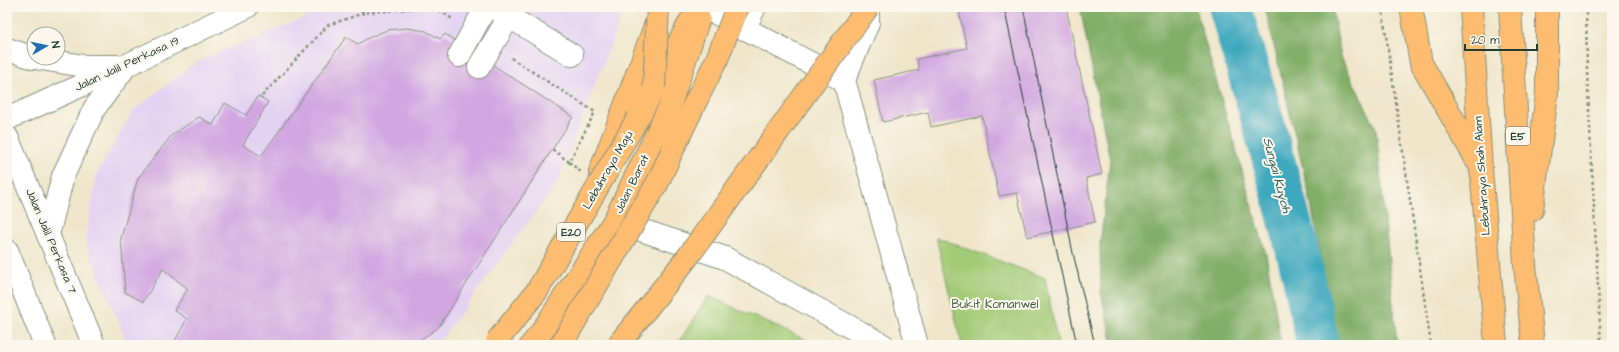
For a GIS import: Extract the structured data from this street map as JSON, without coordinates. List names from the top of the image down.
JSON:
{
  "streets": {
    "main road": [
      "E5",
      "Lebuhraya Maju",
      "Lebuhraya Shah Alam",
      "Jalan Barat",
      "E20"
    ],
    "street": ["Jalan Jalil Perkasa 19", "Jalan Jalil Perkasa 7"]
  },
  "water": ["Sungai Kuyoh"],
  "parks": ["Bukit Komanwel"],
  "scale_bar": "20 m",
  "north": "right"
}
